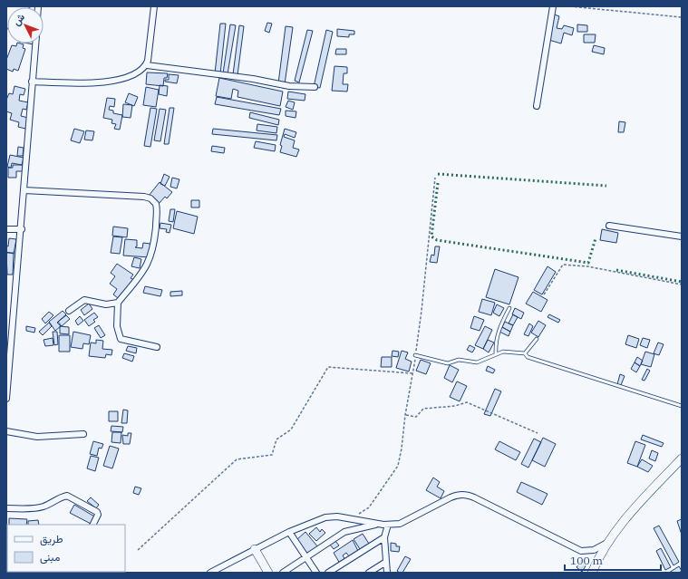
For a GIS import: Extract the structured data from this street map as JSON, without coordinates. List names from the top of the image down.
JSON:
{
  "legend": ["طريق", "مبنى"],
  "scale_bar": "100 m",
  "north": "top left"
}
